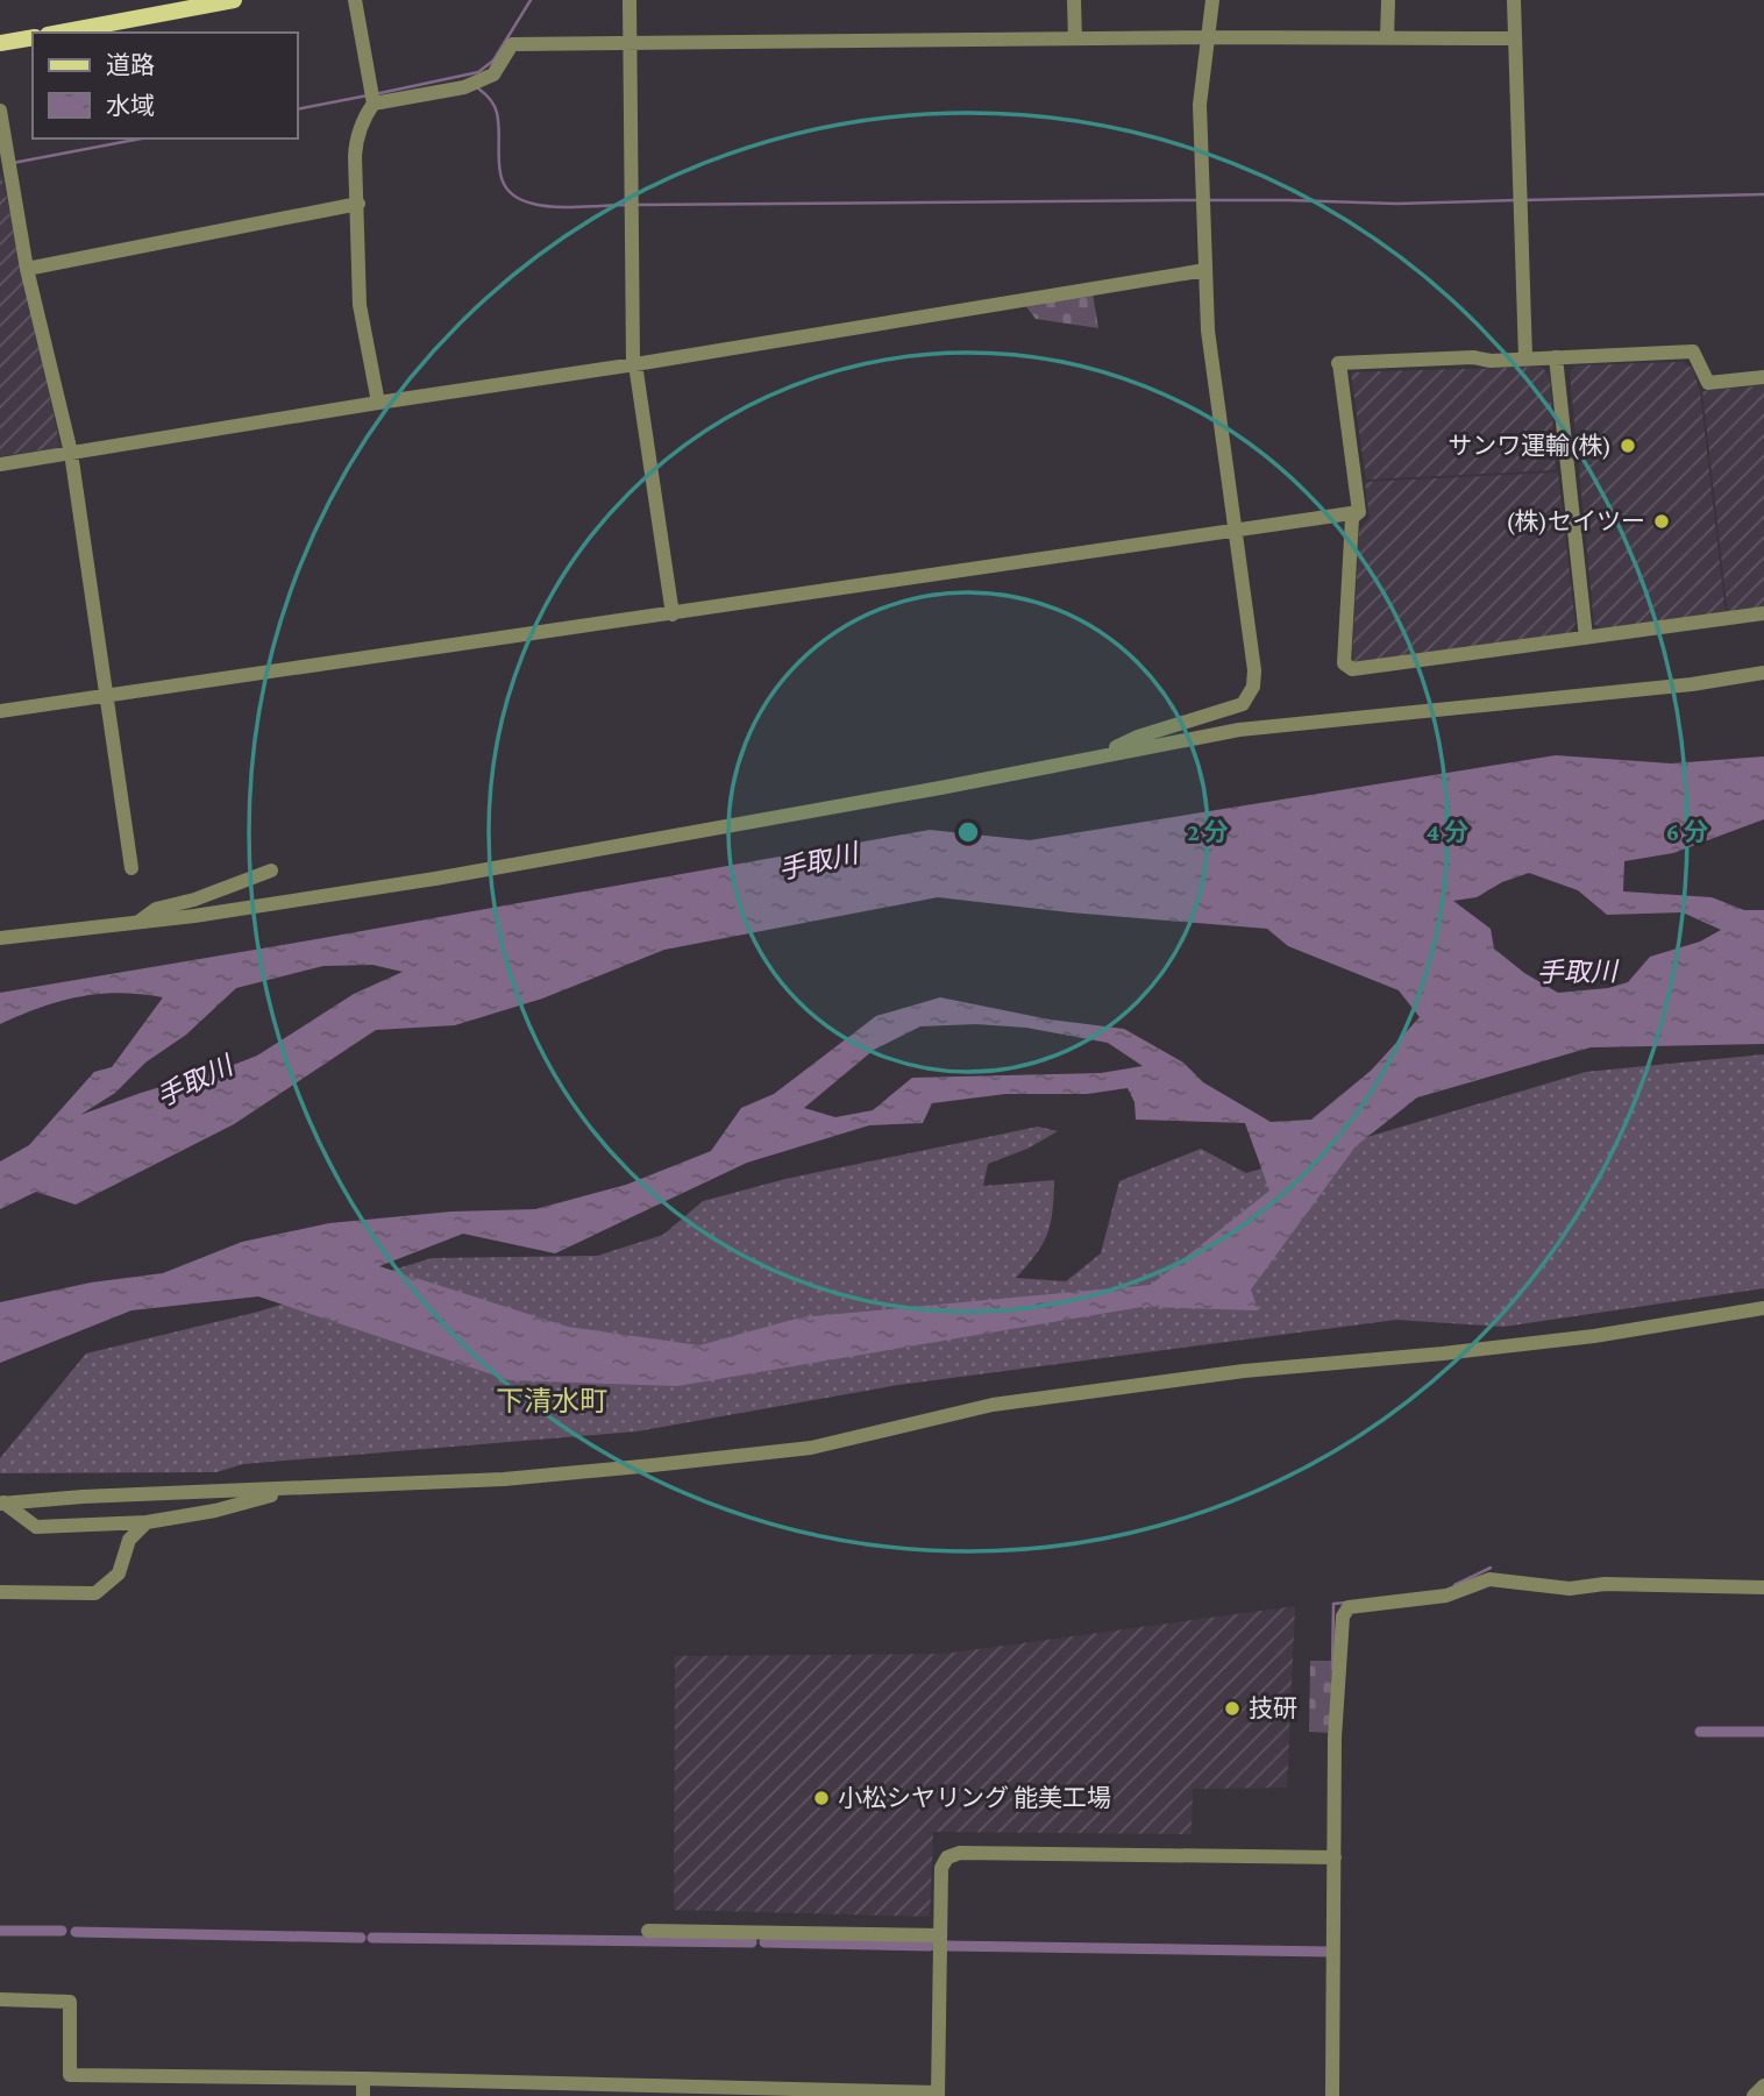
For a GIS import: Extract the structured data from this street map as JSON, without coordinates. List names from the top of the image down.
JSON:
{
  "districts": ["下清水町"],
  "water": ["手取川"],
  "places": [
    "サンワ運輸(株)",
    "(株)セイツー",
    "技研",
    "小松シヤリング 能美工場"
  ],
  "legend": ["道路", "水域"],
  "rings": ["2 分", "4 分", "6 分"]
}
